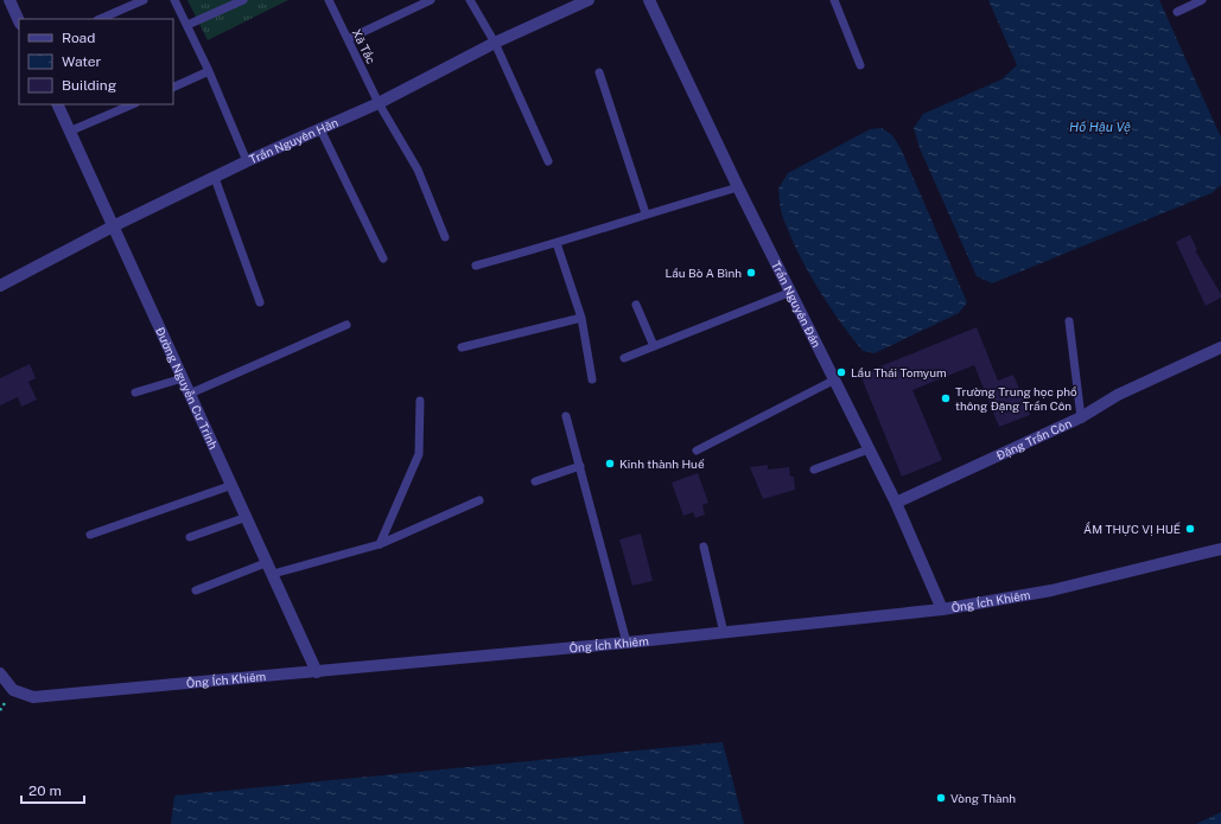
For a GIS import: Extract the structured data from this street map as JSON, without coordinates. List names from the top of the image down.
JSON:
{
  "streets": {
    "street": [
      "Trần Nguyên Hãn",
      "Trần Nguyên Đán",
      "Đường Nguyễn Cư Trinh",
      "Đặng Trần Côn",
      "Ông Ích Khiêm"
    ],
    "lane": ["Xã Tắc"]
  },
  "crossings": [
    ["Xã Tắc", "Trần Nguyên Hãn"],
    ["Trần Nguyên Hãn", "Đường Nguyễn Cư Trinh"],
    ["Trần Nguyên Đán", "Đặng Trần Côn"],
    ["Trần Nguyên Đán", "Ông Ích Khiêm"],
    ["Đường Nguyễn Cư Trinh", "Ông Ích Khiêm"]
  ],
  "water": ["Hồ Hậu Vệ"],
  "places": [
    "Lẩu Bò A Bình",
    "Lẩu Thái Tomyum",
    "Trường Trung học phổ thông Đặng Trần Côn",
    "Kinh thành Huế",
    "ẨM THỰC VỊ HUẾ",
    "Vòng Thành"
  ],
  "legend": ["Road", "Water", "Building"],
  "scale_bar": "20 m"
}
